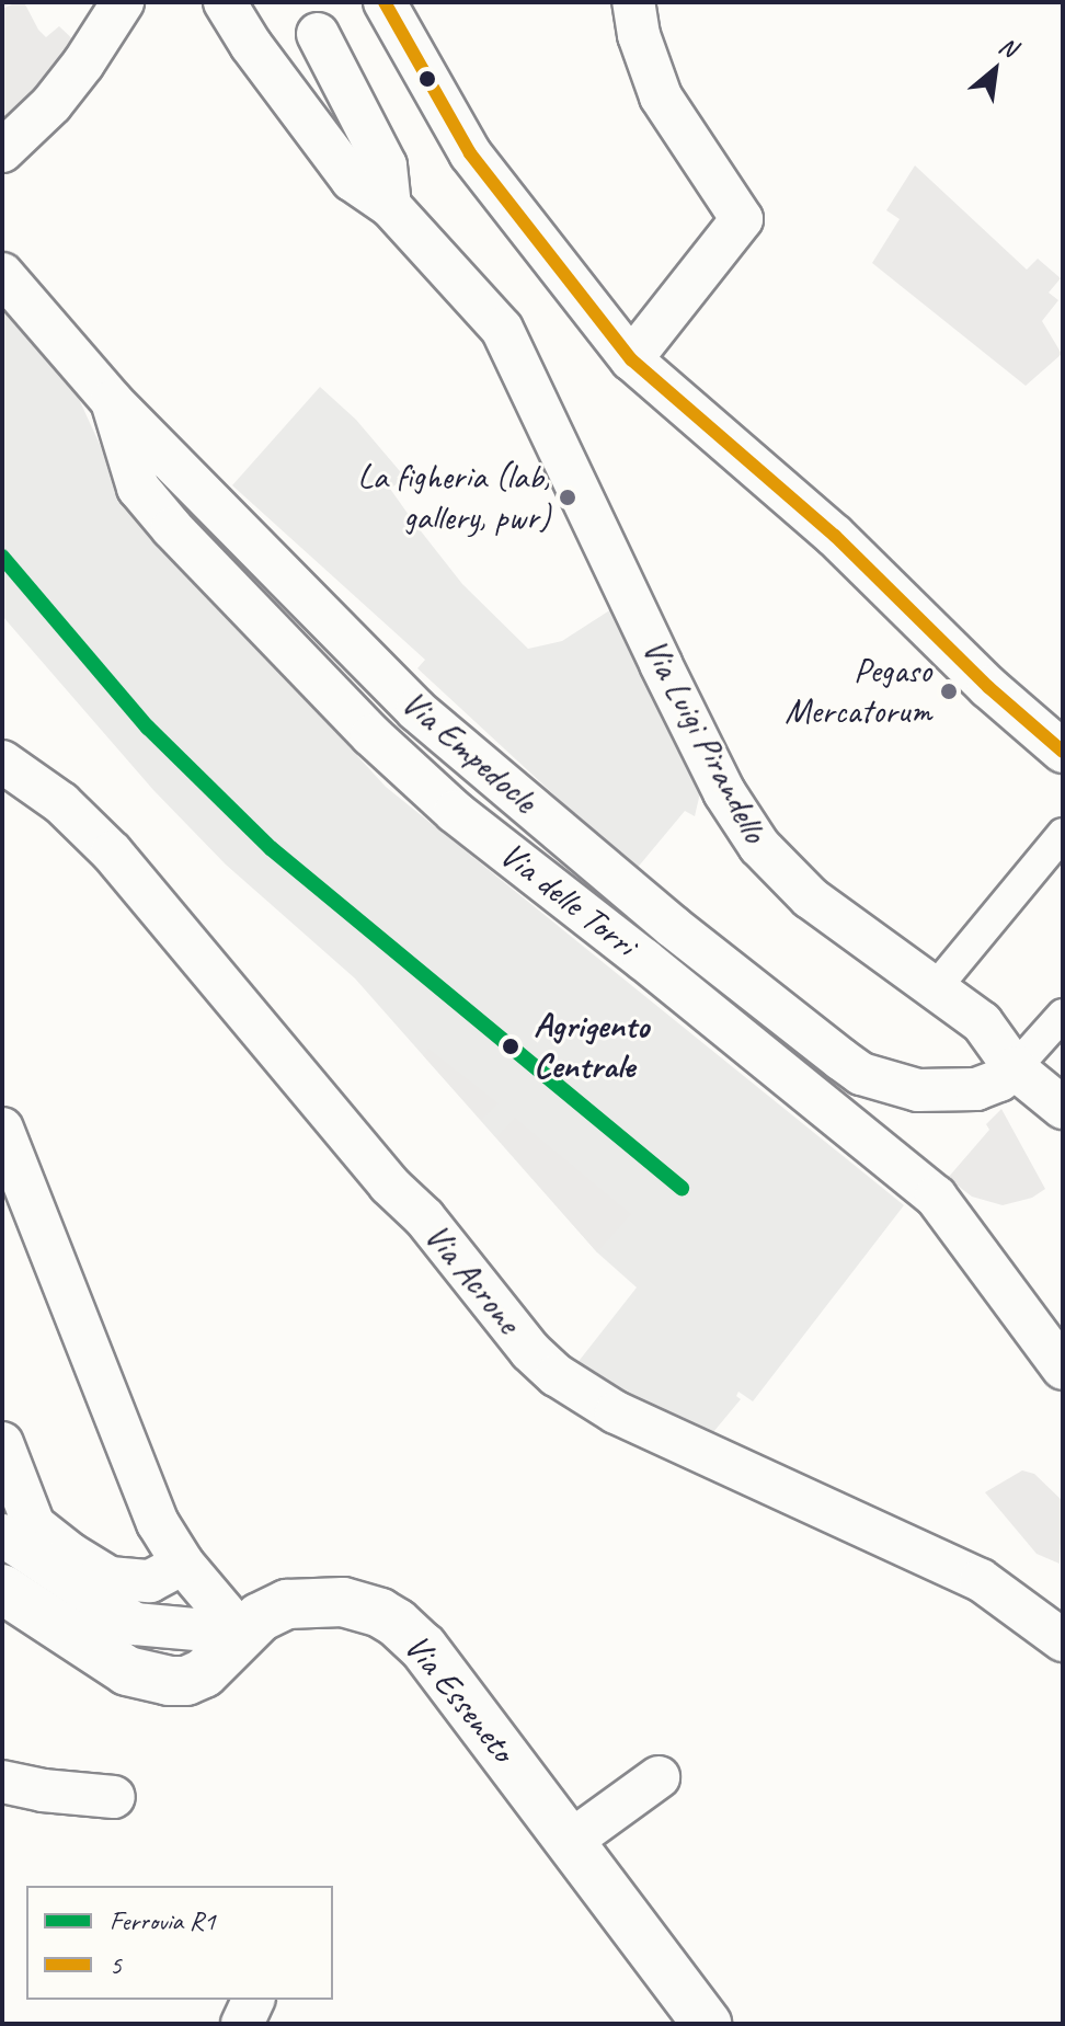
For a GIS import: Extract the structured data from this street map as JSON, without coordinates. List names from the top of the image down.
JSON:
{
  "streets": {
    "street": [
      "Via Luigi Pirandello",
      "Via Empedocle",
      "Via delle Torri",
      "Via Acrone",
      "Via Esseneto"
    ]
  },
  "crossings": [
    ["Via Luigi Pirandello", "Via Empedocle"],
    ["Via Empedocle", "Via delle Torri"]
  ],
  "places": ["La figheria (lab, gallery, pwr)", "Pegaso Mercatorum", "Agrigento Centrale"],
  "lines": ["transit line 5", "rail line R1"],
  "legend": ["Ferrovia R1", "5"],
  "north": "top right"
}
